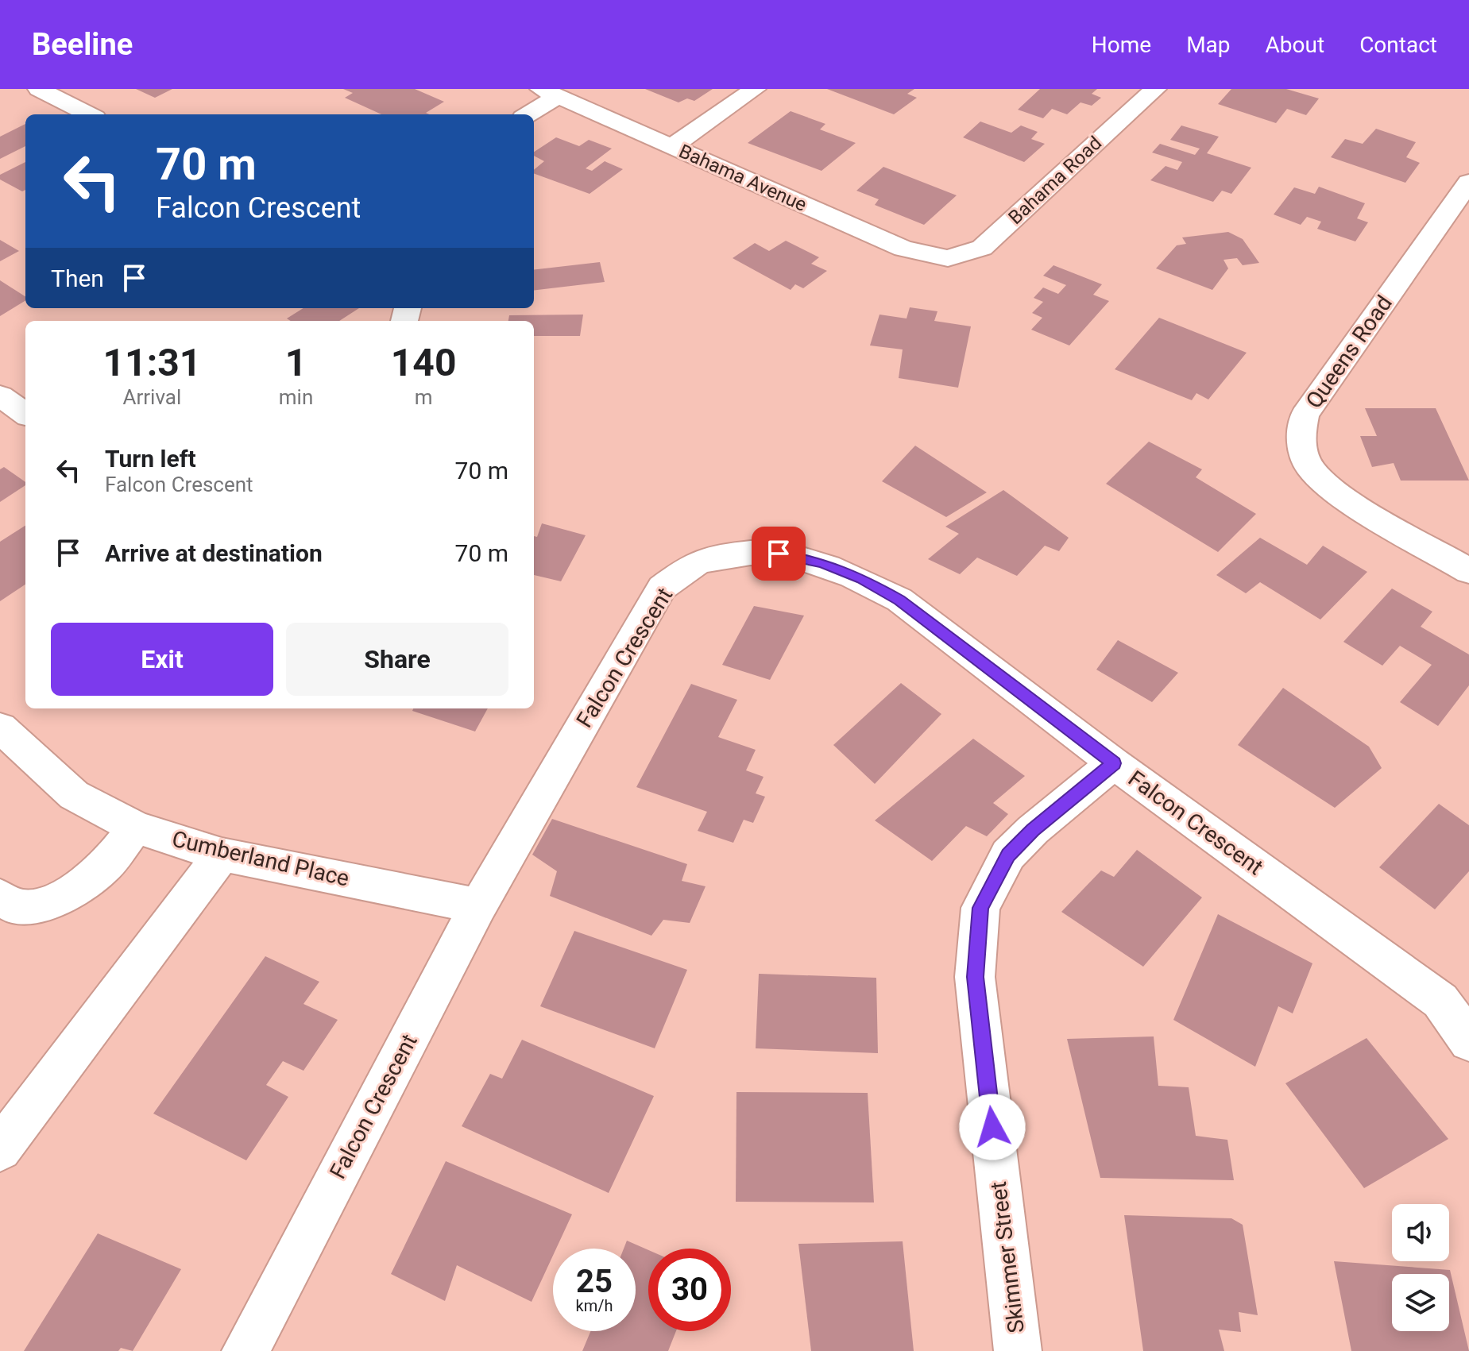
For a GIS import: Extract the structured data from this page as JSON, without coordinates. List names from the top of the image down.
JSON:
{
  "streets": {
    "street": [
      "Bahama Avenue",
      "Bahama Road",
      "Queens Road",
      "Falcon Crescent",
      "Cumberland Place",
      "Skimmer Street"
    ]
  },
  "crossings": [
    ["Bahama Avenue", "Bahama Road"],
    ["Falcon Crescent", "Cumberland Place"],
    ["Falcon Crescent", "Skimmer Street"]
  ],
  "page": {
    "header": "Beeline",
    "nav": [
      "Home",
      "Map",
      "About",
      "Contact"
    ],
    "turn": ["70 m", "Falcon Crescent"],
    "then": "Then",
    "eta": [
      "11:31",
      "Arrival",
      "1",
      "min",
      "140",
      "m"
    ],
    "list": [
      {
        "name": "Turn left",
        "note": "Falcon Crescent",
        "value": "70 m"
      },
      {
        "name": "Arrive at destination",
        "value": "70 m"
      }
    ],
    "buttons": ["Exit", "Share"],
    "speed": "25 km/h",
    "limit": "30"
  }
}
